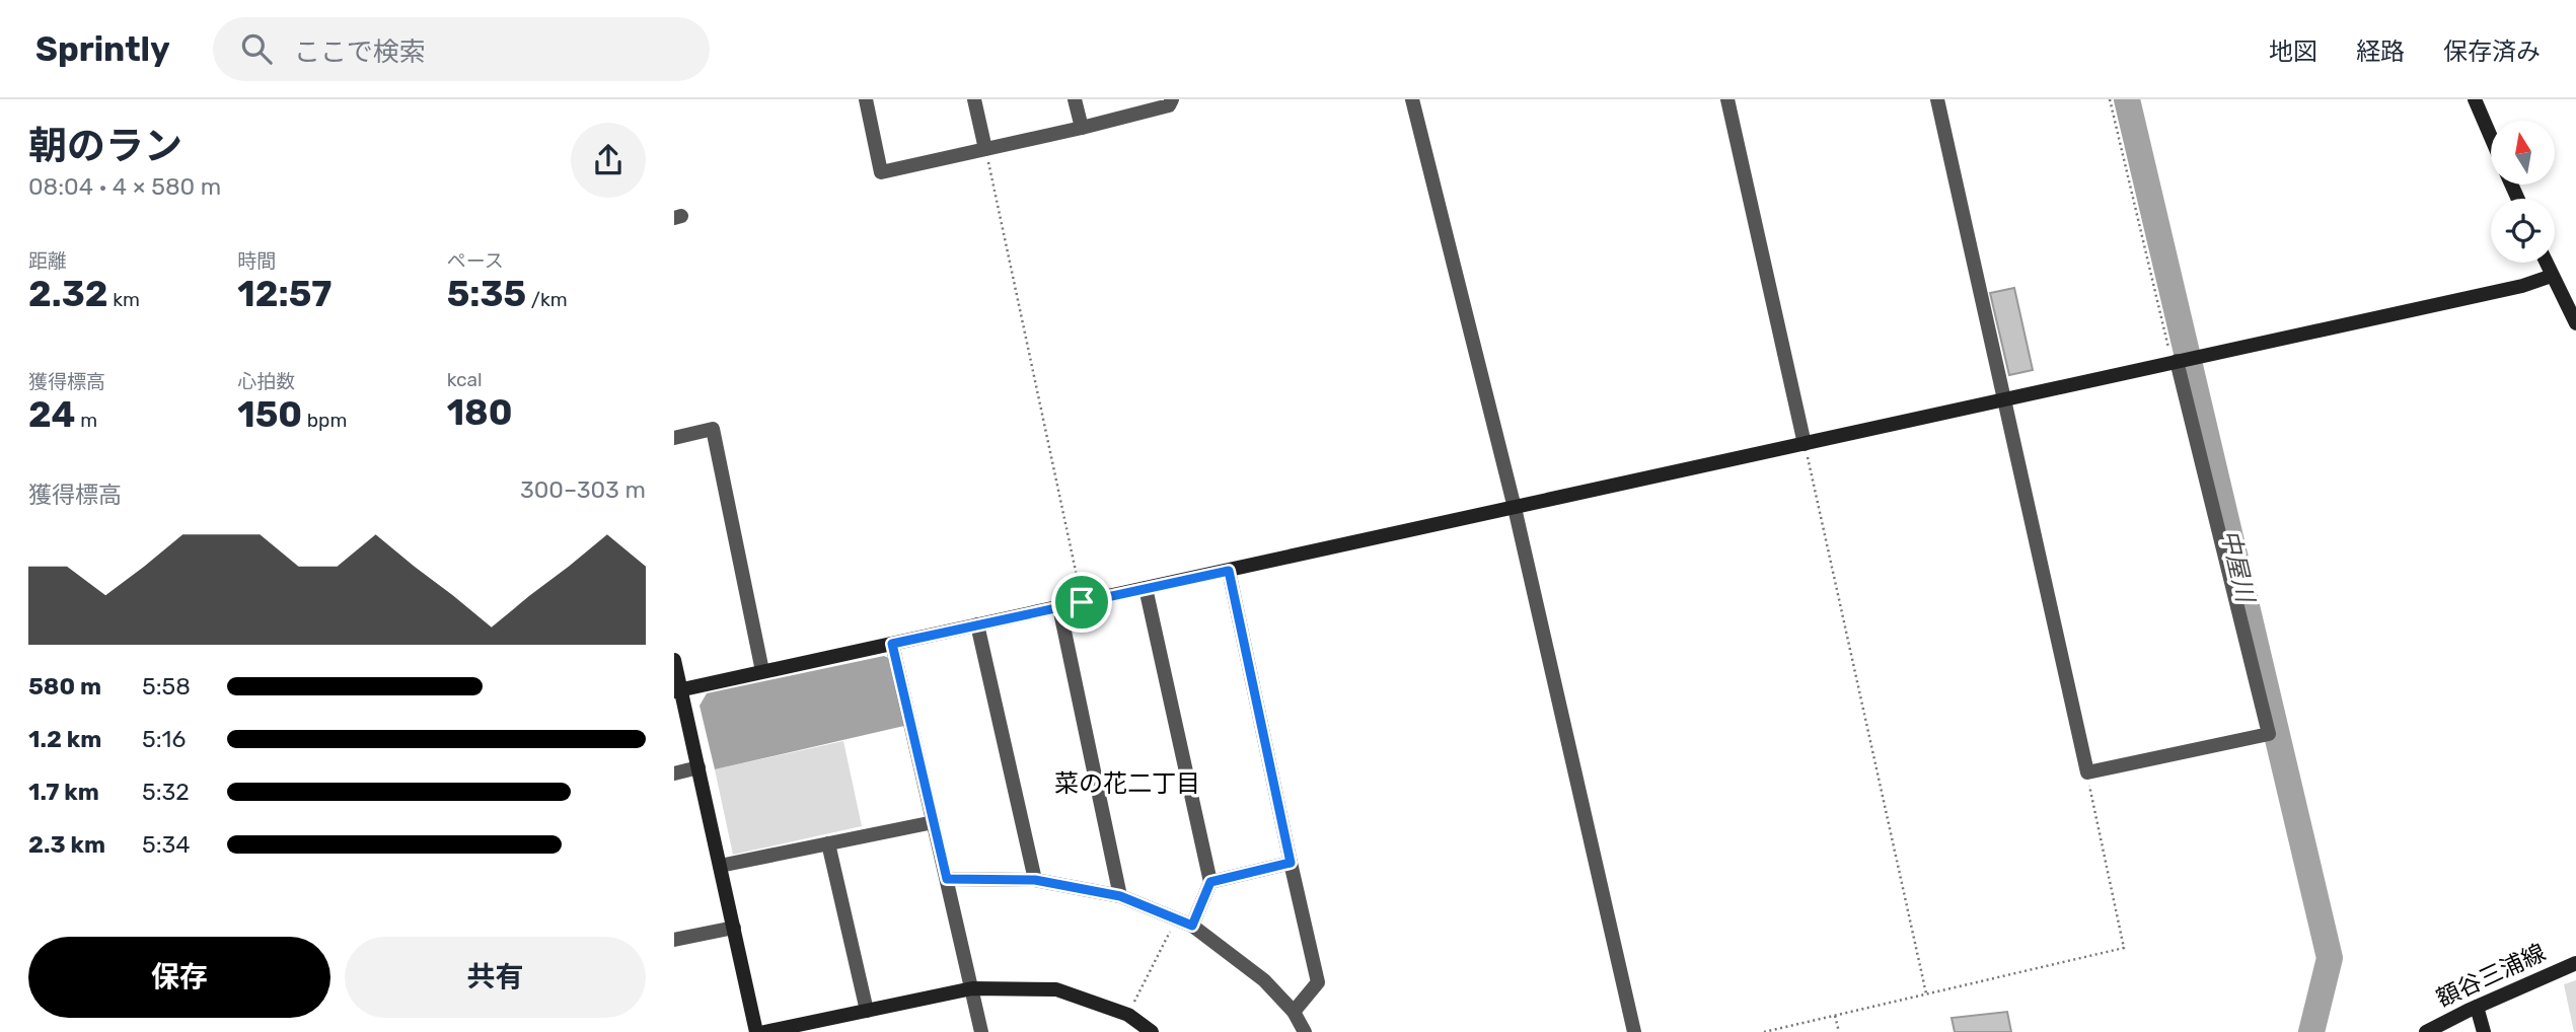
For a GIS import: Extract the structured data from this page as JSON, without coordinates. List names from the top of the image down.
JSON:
{
  "streets": {
    "street": ["額谷三浦線"]
  },
  "districts": ["菜の花二丁目"],
  "water": ["中屋川"],
  "north": "top",
  "page": {
    "header": "Sprintly",
    "search": "ここで検索",
    "nav": ["地図", "経路", "保存済み"],
    "heading": ["朝のラン", "08:04 · 4 × 580 m"],
    "stats": [
      ["距離", "2.32 km"],
      ["時間", "12:57"],
      ["ペース", "5:35 /km"],
      ["獲得標高", "24 m"],
      ["心拍数", "150 bpm"],
      ["kcal", "180"]
    ],
    "chart": ["獲得標高", "300–303 m"],
    "list": [
      {
        "name": "580 m",
        "note": "5:58"
      },
      {
        "name": "1.2 km",
        "note": "5:16"
      },
      {
        "name": "1.7 km",
        "note": "5:32"
      },
      {
        "name": "2.3 km",
        "note": "5:34"
      }
    ],
    "buttons": ["保存", "共有"]
  }
}
